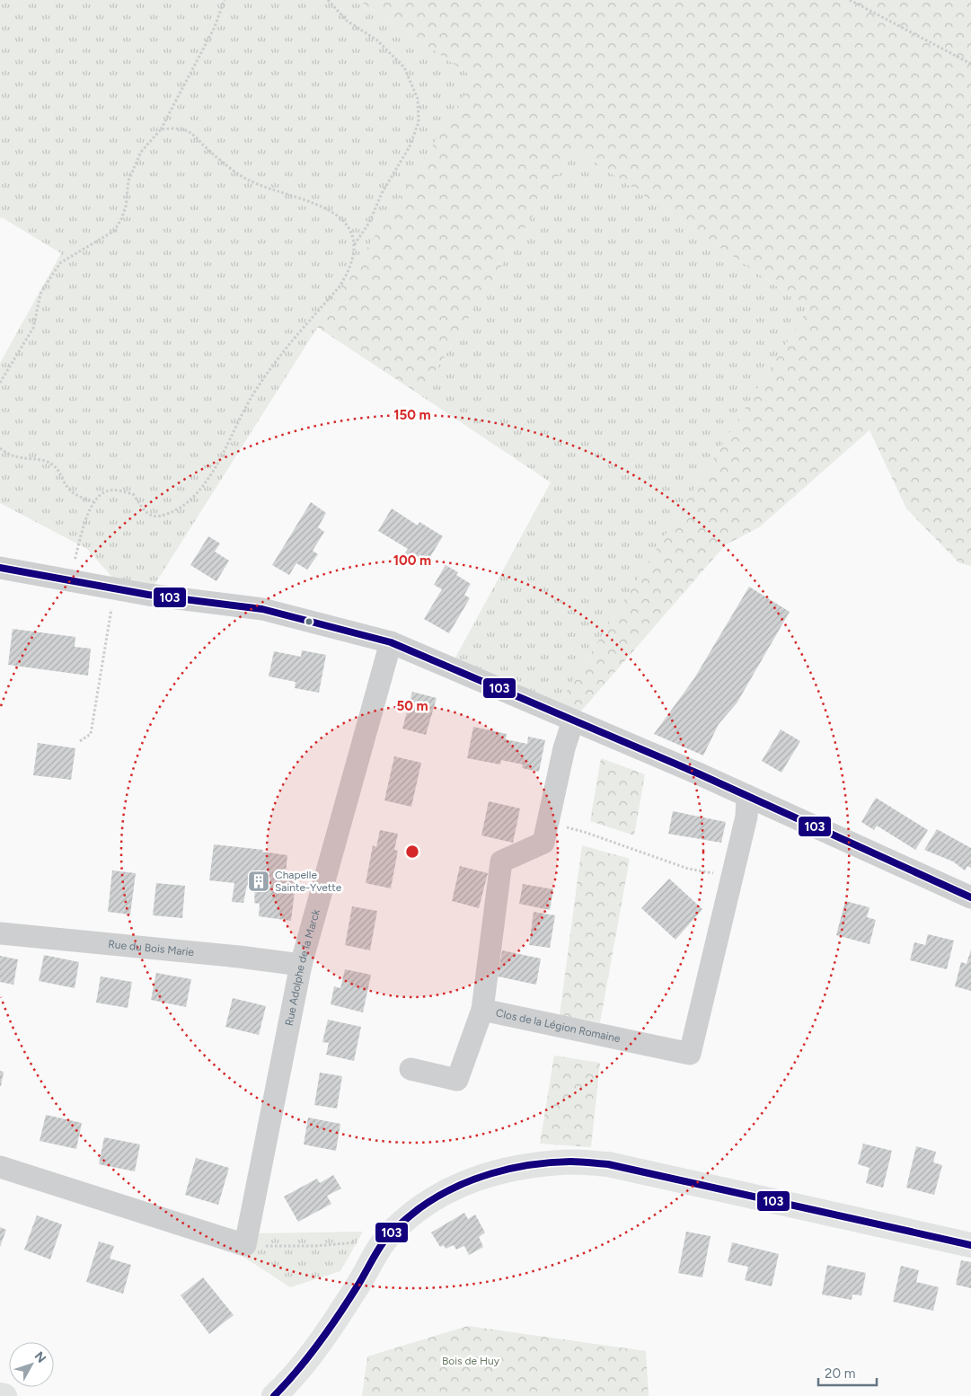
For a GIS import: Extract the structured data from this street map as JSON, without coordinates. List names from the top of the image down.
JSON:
{
  "streets": {
    "street": ["Rue du Bois Marie", "Rue Adolphe de la Marck", "Clos de la Légion Romaine"]
  },
  "crossings": [
    ["Rue du Bois Marie", "Rue Adolphe de la Marck"]
  ],
  "parks": ["Bois de Huy"],
  "places": {
    "building": ["Chapelle Sainte-Yvette"]
  },
  "lines": ["transit line 103"],
  "scale_bar": "20 m",
  "north": "top right",
  "rings": ["150 m", "100 m", "50 m"]
}
